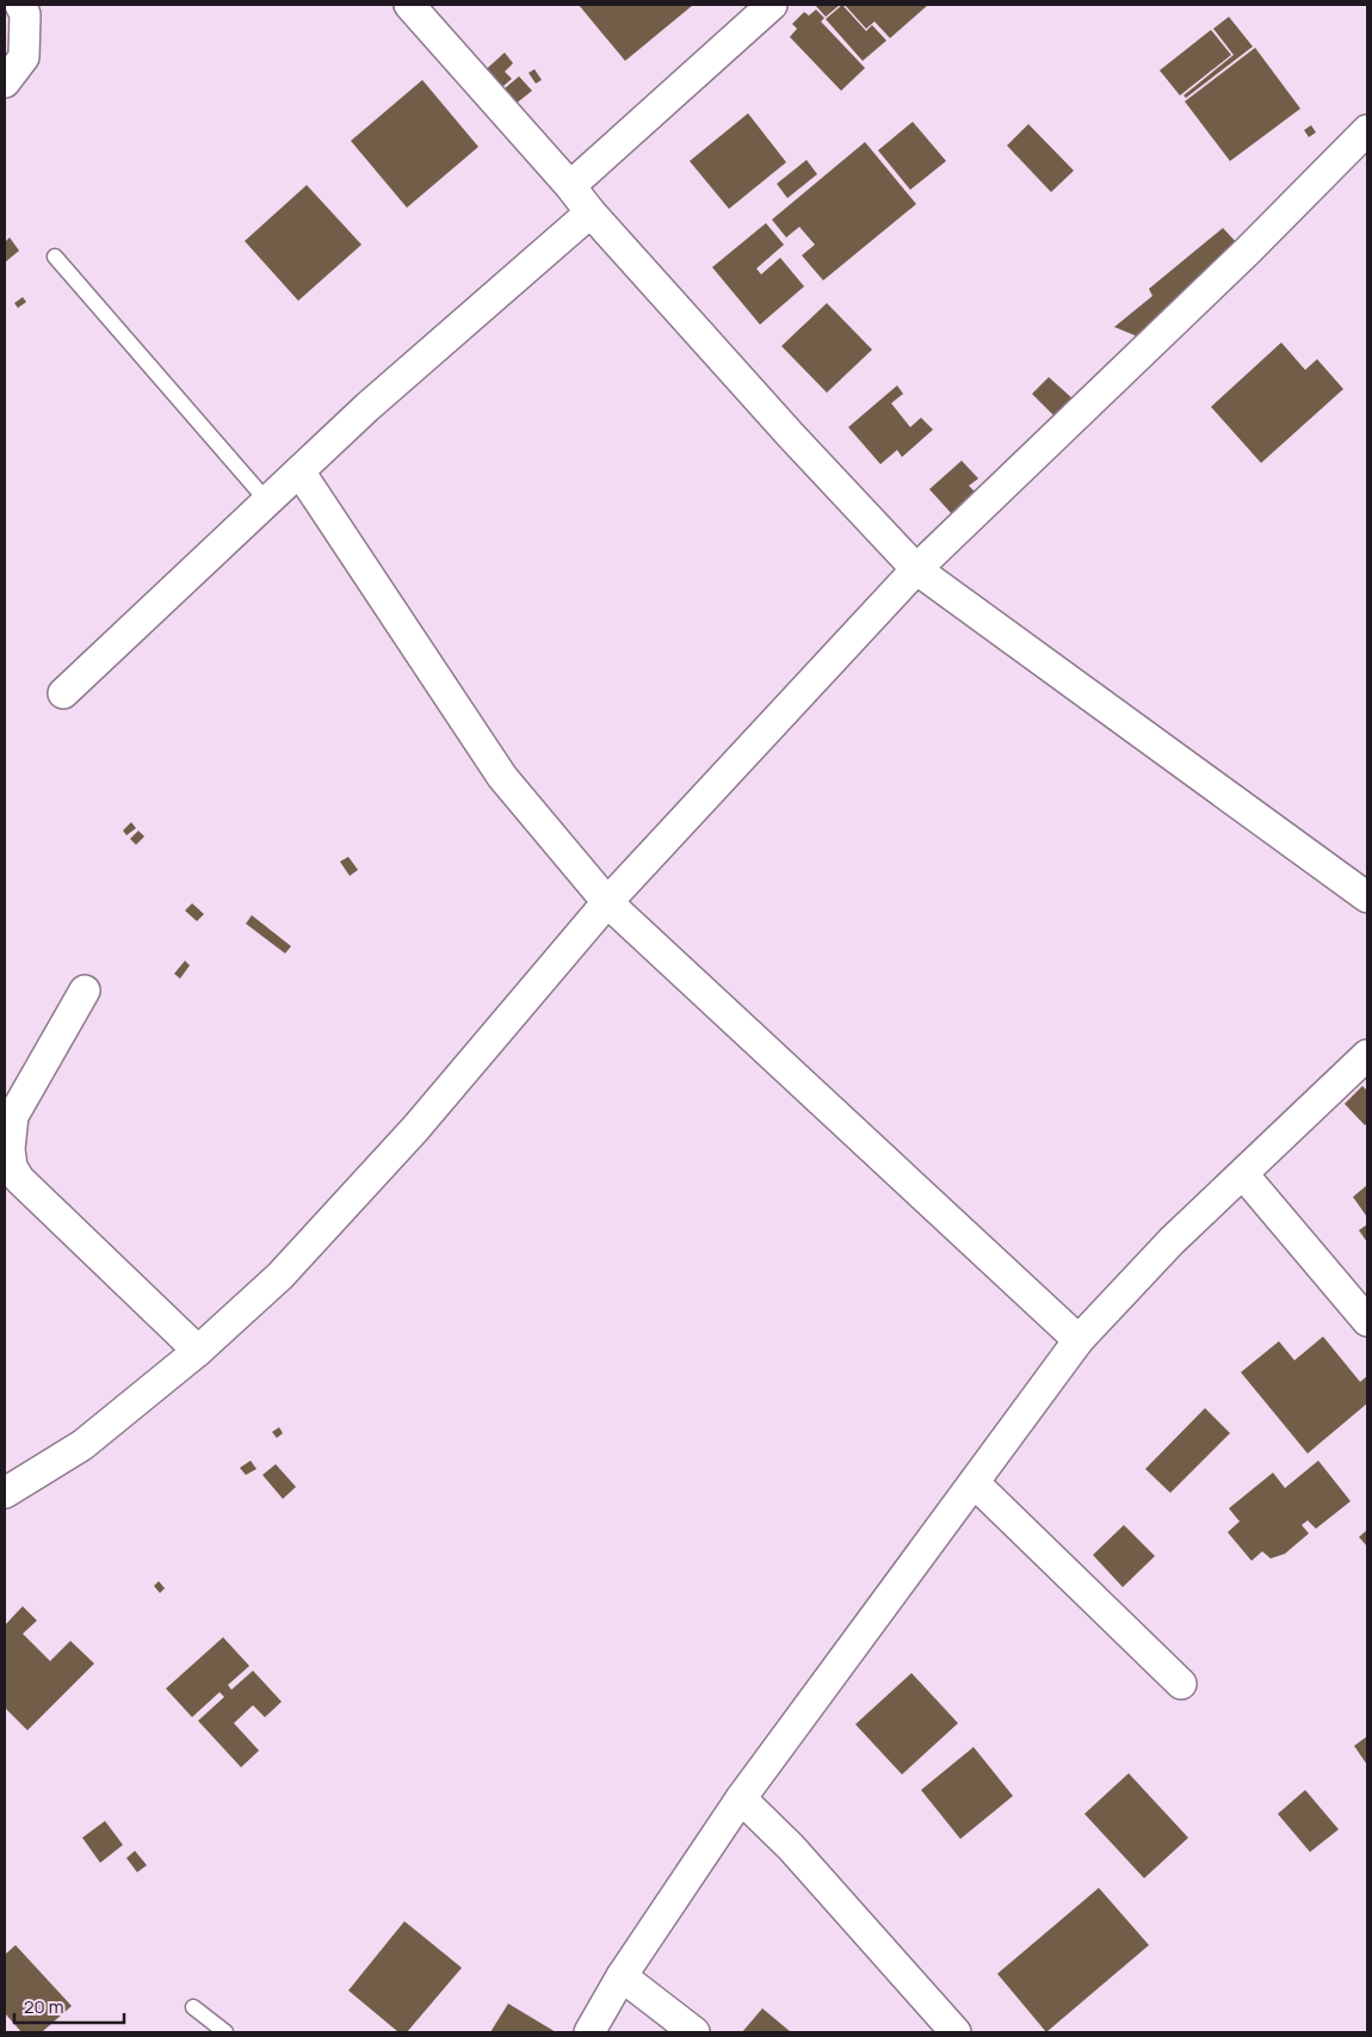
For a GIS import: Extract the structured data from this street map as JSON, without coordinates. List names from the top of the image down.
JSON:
{
  "scale_bar": "20 m"
}
